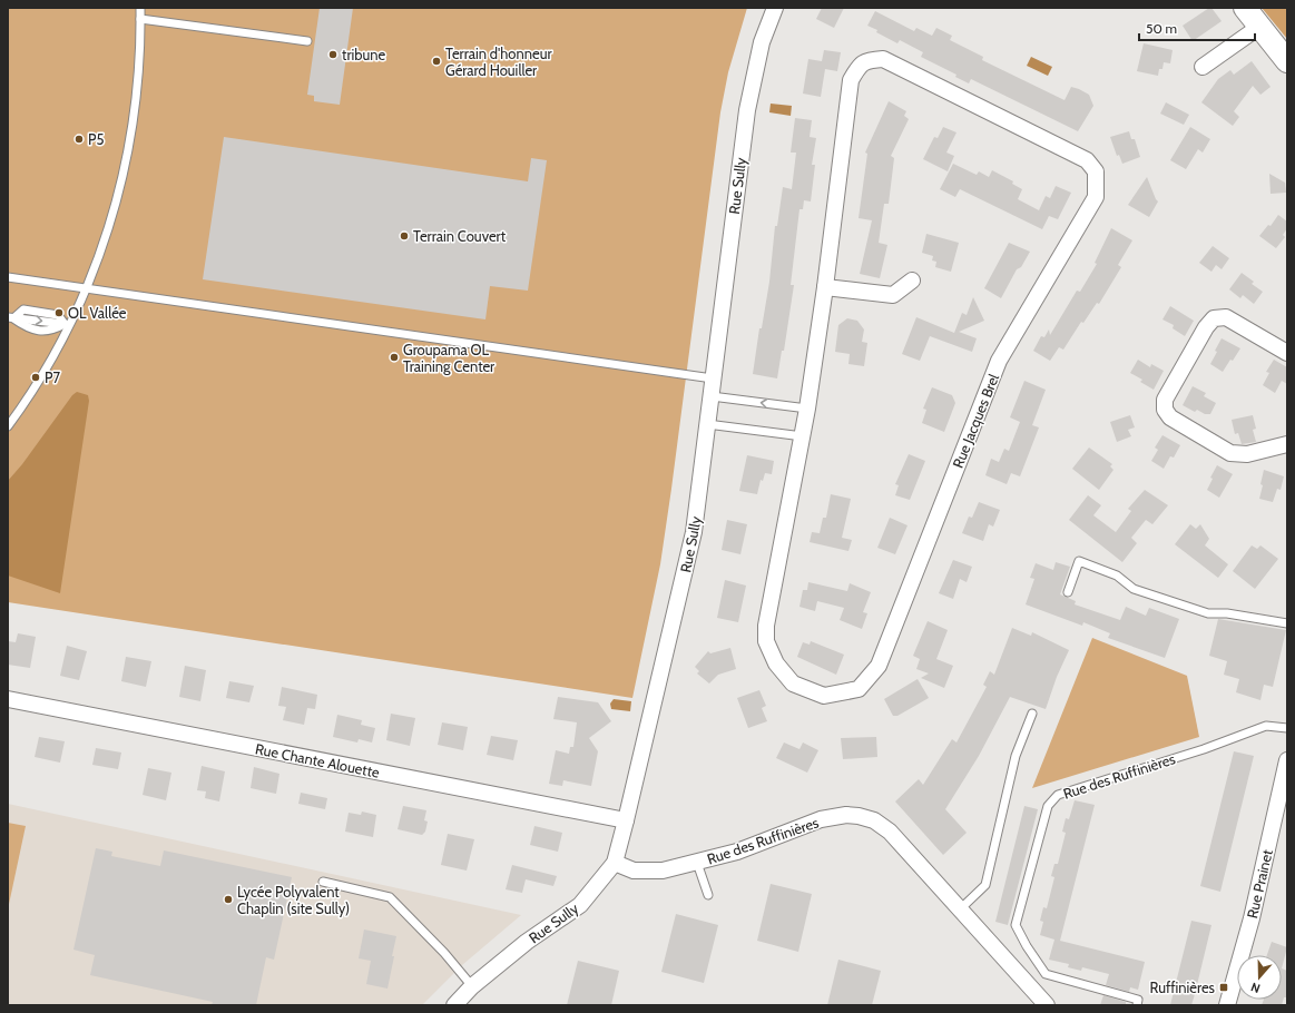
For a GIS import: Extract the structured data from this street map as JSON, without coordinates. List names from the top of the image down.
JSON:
{
  "streets": {
    "street": [
      "Rue Sully",
      "Rue Jacques Brel",
      "Rue Chante Alouette",
      "Rue des Ruffinières",
      "Rue Prainet"
    ]
  },
  "crossings": [
    ["Rue Sully", "Rue Chante Alouette"],
    ["Rue Sully", "Rue des Ruffinières"]
  ],
  "places": {
    "other": [
      "tribune",
      "Terrain d'honneur Gérard Houiller",
      "P5",
      "Terrain Couvert",
      "OL Vallée",
      "Groupama OL Training Center",
      "P7",
      "Lycée Polyvalent Chaplin (site Sully)"
    ],
    "transit": ["Ruffinières"]
  },
  "scale_bar": "50 m",
  "north": "bottom"
}
